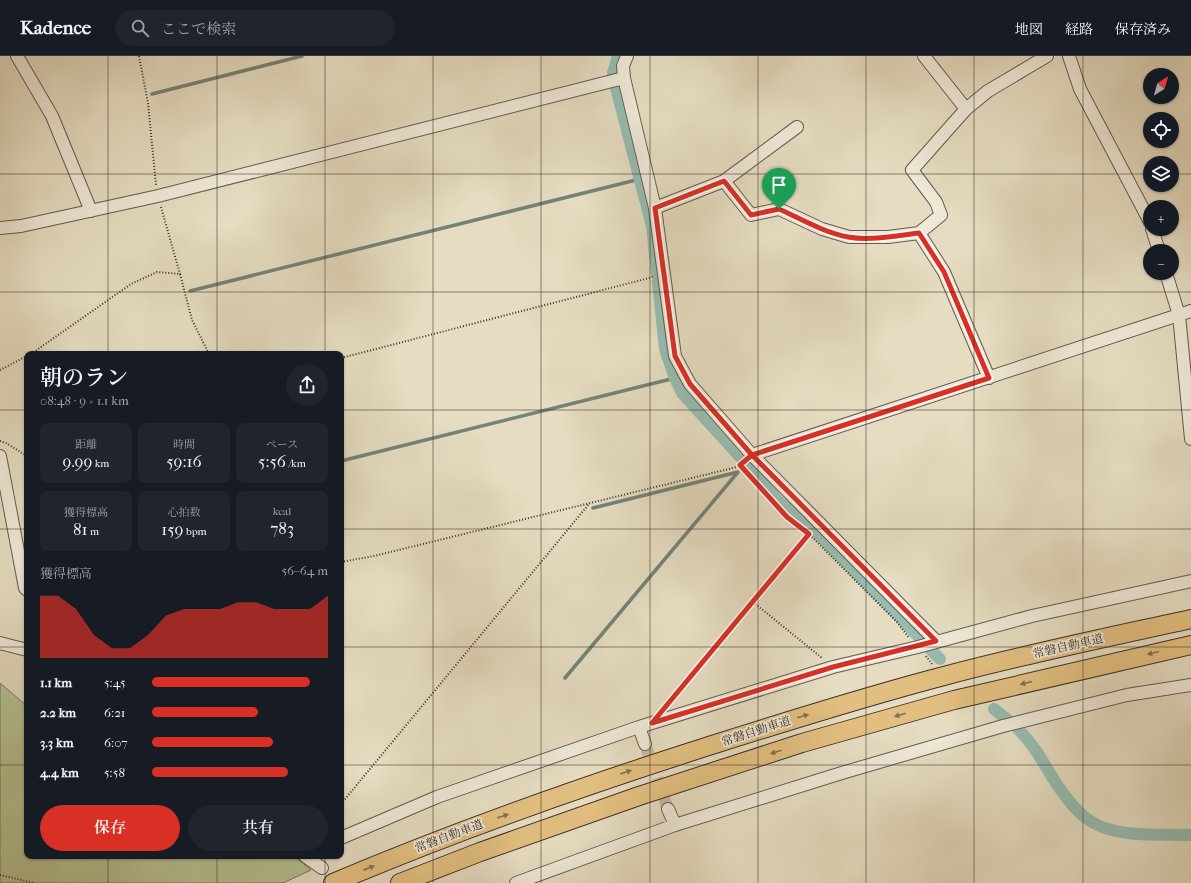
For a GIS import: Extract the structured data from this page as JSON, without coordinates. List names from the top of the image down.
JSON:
{
  "streets": {
    "highway": ["常磐自動車道"]
  },
  "north": "top right",
  "page": {
    "header": "Kadence",
    "search": "ここで検索",
    "nav": ["地図", "経路", "保存済み"],
    "map_buttons": ["+", "−"],
    "heading": ["朝のラン", "08:48 · 9 × 1.1 km"],
    "stats": [
      ["距離", "9.99 km"],
      ["時間", "59:16"],
      ["ペース", "5:56 /km"],
      ["獲得標高", "81 m"],
      ["心拍数", "159 bpm"],
      ["kcal", "783"]
    ],
    "chart": ["獲得標高", "56–64 m"],
    "list": [
      {
        "name": "1.1 km",
        "note": "5:45"
      },
      {
        "name": "2.2 km",
        "note": "6:21"
      },
      {
        "name": "3.3 km",
        "note": "6:07"
      },
      {
        "name": "4.4 km",
        "note": "5:58"
      }
    ],
    "buttons": ["保存", "共有"]
  }
}
